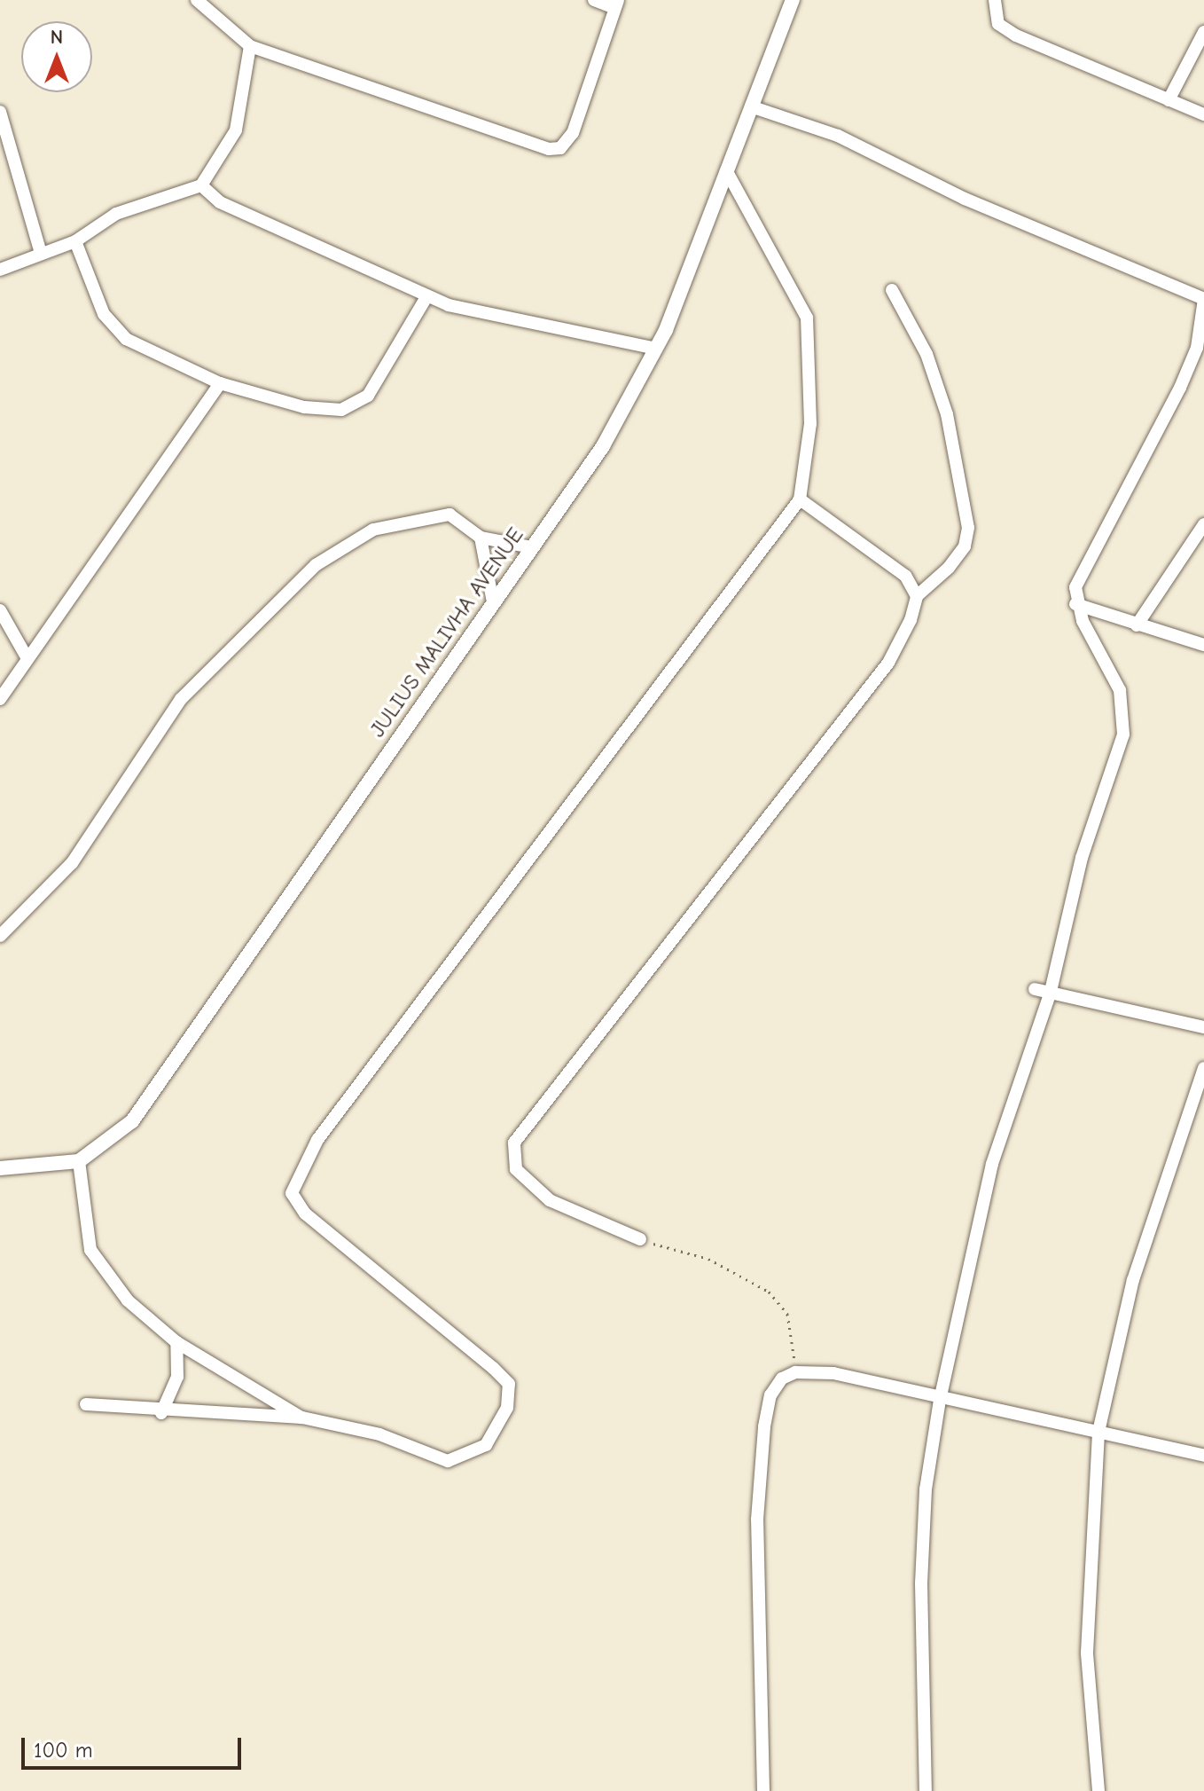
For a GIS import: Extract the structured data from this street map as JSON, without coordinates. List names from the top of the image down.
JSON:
{
  "streets": {
    "street": ["JULIUS MALIVHA AVENUE"]
  },
  "scale_bar": "100 m",
  "north": "top"
}
